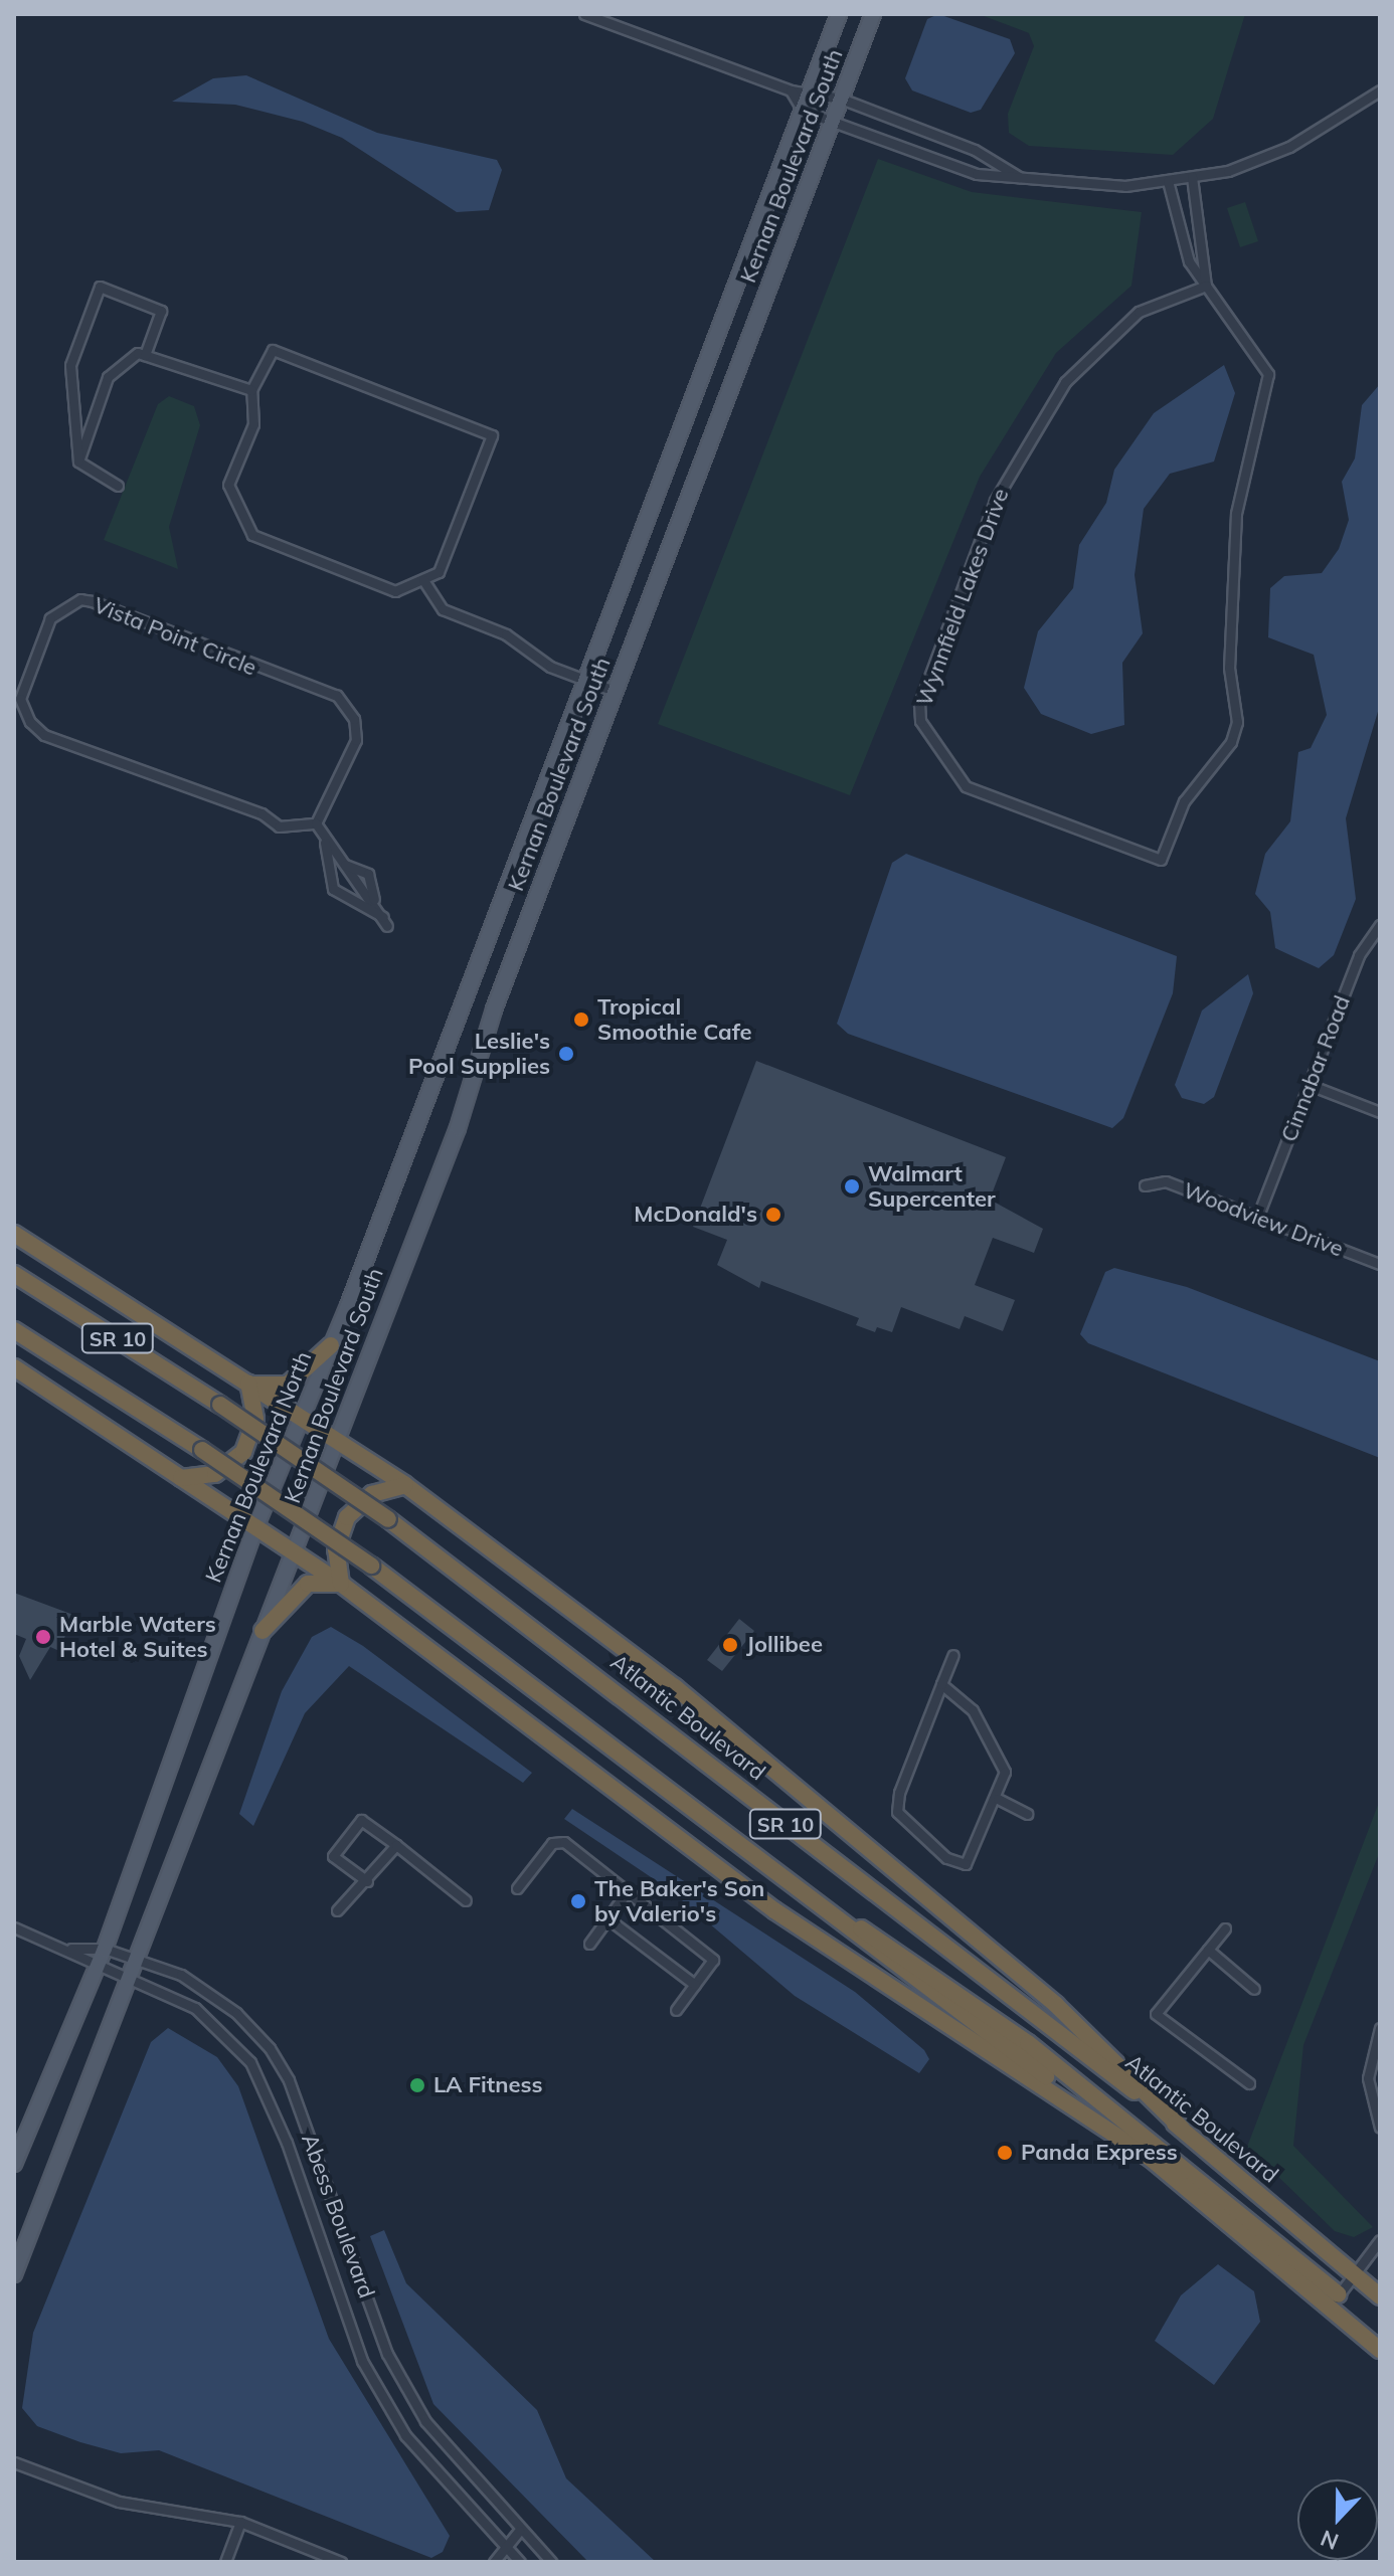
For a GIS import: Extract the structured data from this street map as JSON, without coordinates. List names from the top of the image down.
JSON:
{
  "streets": {
    "highway": ["SR 10", "Atlantic Boulevard"],
    "main road": ["Kernan Boulevard South", "Kernan Boulevard North"],
    "street": [
      "Wynnfield Lakes Drive",
      "Vista Point Circle",
      "Cinnabar Road",
      "Woodview Drive",
      "Abess Boulevard"
    ]
  },
  "crossings": [
    ["Kernan Boulevard South", "Kernan Boulevard North"],
    ["Cinnabar Road", "Woodview Drive"],
    ["Kernan Boulevard North", "Abess Boulevard"]
  ],
  "places": [
    "Tropical Smoothie Cafe",
    "Leslie's Pool Supplies",
    "Walmart Supercenter",
    "McDonald's",
    "Marble Waters Hotel & Suites",
    "Jollibee",
    "The Baker's Son by Valerio's",
    "LA Fitness",
    "Panda Express"
  ],
  "north": "bottom"
}
